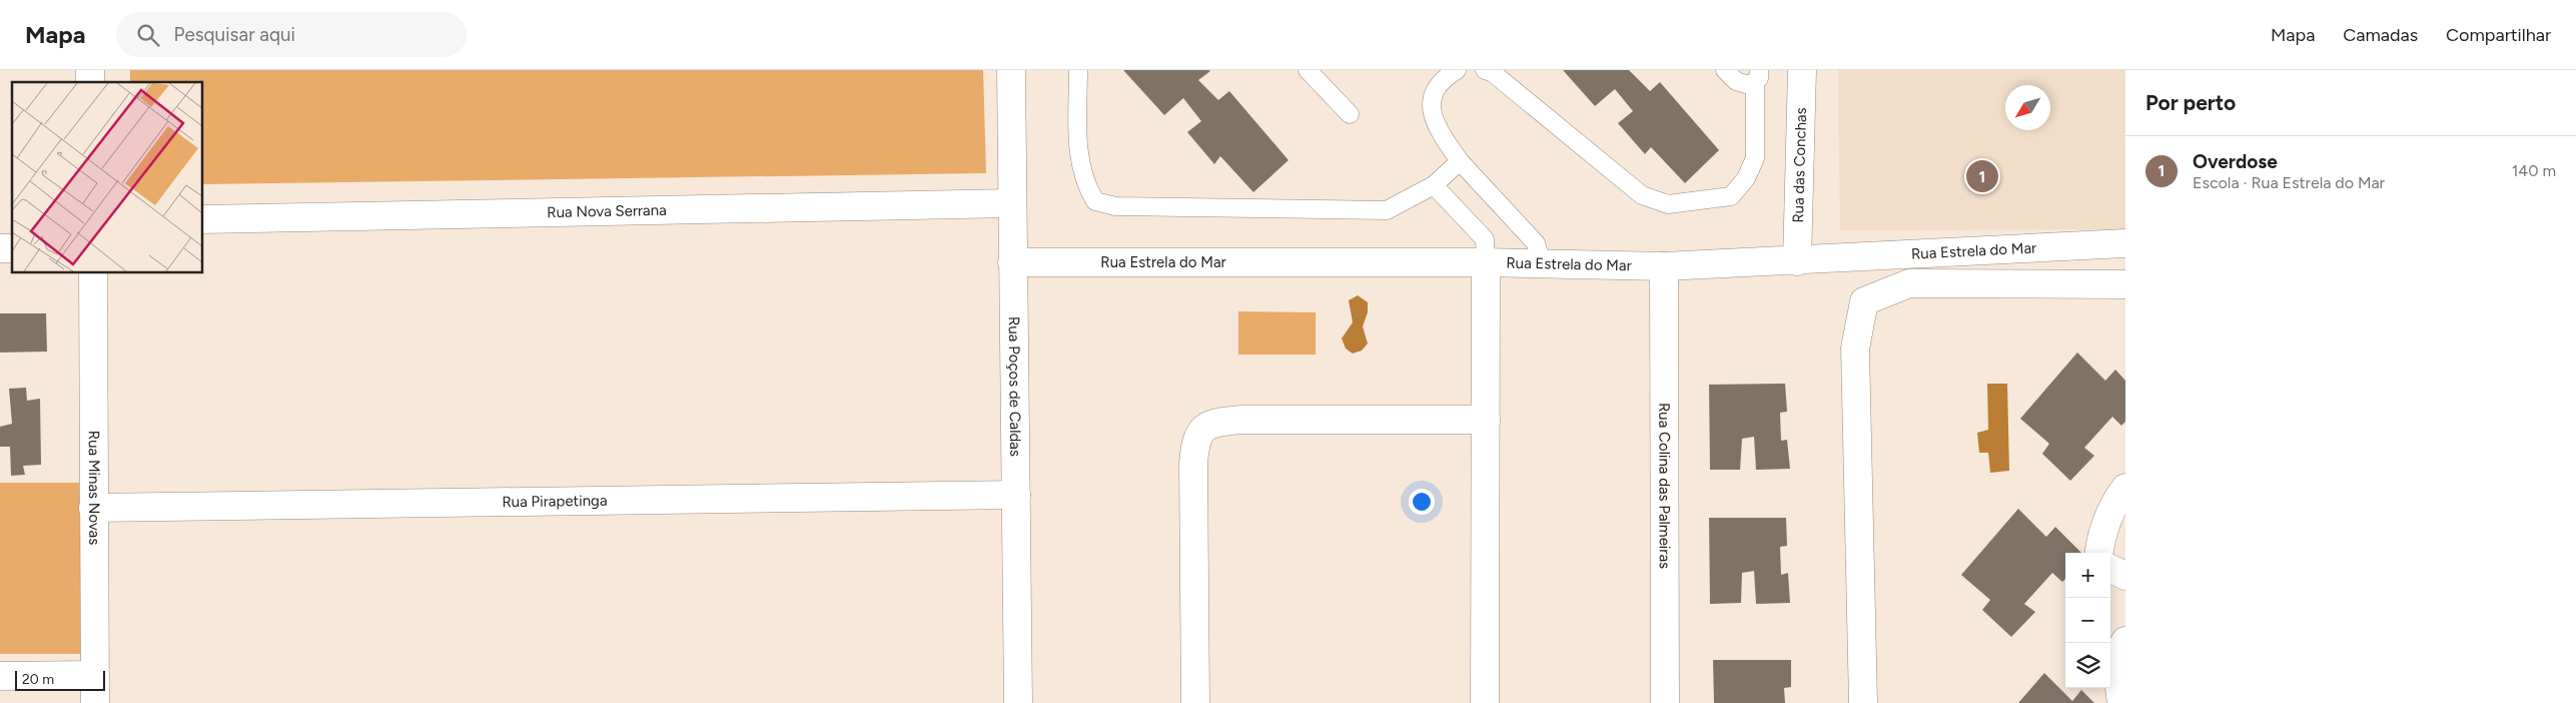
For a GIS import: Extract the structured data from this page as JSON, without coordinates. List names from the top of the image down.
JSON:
{
  "streets": {
    "street": [
      "Rua das Conchas",
      "Rua Nova Serrana",
      "Rua Estrela do Mar",
      "Rua Poços de Caldas",
      "Rua Colina das Palmeiras",
      "Rua Minas Novas",
      "Rua Pirapetinga"
    ]
  },
  "crossings": [
    ["Rua das Conchas", "Rua Estrela do Mar"],
    ["Rua Nova Serrana", "Rua Poços de Caldas"],
    ["Rua Estrela do Mar", "Rua Poços de Caldas"],
    ["Rua Estrela do Mar", "Rua Colina das Palmeiras"],
    ["Rua Poços de Caldas", "Rua Pirapetinga"],
    ["Rua Minas Novas", "Rua Pirapetinga"]
  ],
  "scale_bar": "20 m",
  "north": "bottom left",
  "page": {
    "header": "Mapa",
    "search": "Pesquisar aqui",
    "nav": ["Mapa", "Camadas", "Compartilhar"],
    "heading": "Por perto",
    "list": [
      {
        "mark": "1",
        "name": "Overdose",
        "note": "Escola · Rua Estrela do Mar",
        "value": "140 m"
      }
    ],
    "pins": "1",
    "map_buttons": ["+", "−"],
    "scale": "20 m"
  }
}
